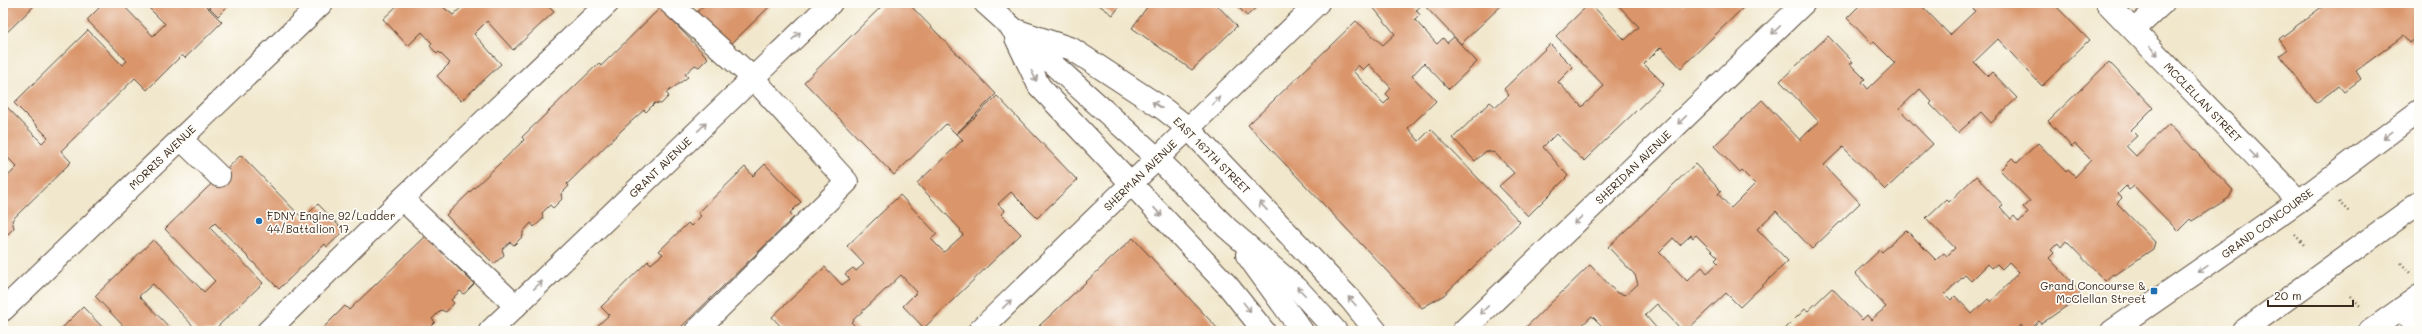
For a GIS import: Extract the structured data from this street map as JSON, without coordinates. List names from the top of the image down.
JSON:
{
  "streets": {
    "street": [
      "MCCLELLAN STREET",
      "EAST 167TH STREET",
      "MORRIS AVENUE",
      "GRANT AVENUE",
      "SHERIDAN AVENUE",
      "SHERMAN AVENUE",
      "GRAND CONCOURSE"
    ]
  },
  "crossings": [
    ["MCCLELLAN STREET", "GRAND CONCOURSE"],
    ["EAST 167TH STREET", "SHERMAN AVENUE"]
  ],
  "one_way": ["MCCLELLAN STREET", "SHERIDAN AVENUE", "SHERMAN AVENUE"],
  "places": {
    "other": ["FDNY Engine 92/Ladder 44/Battalion 17"],
    "transit": ["Grand Concourse & McClellan Street"]
  },
  "scale_bar": "20 m"
}
